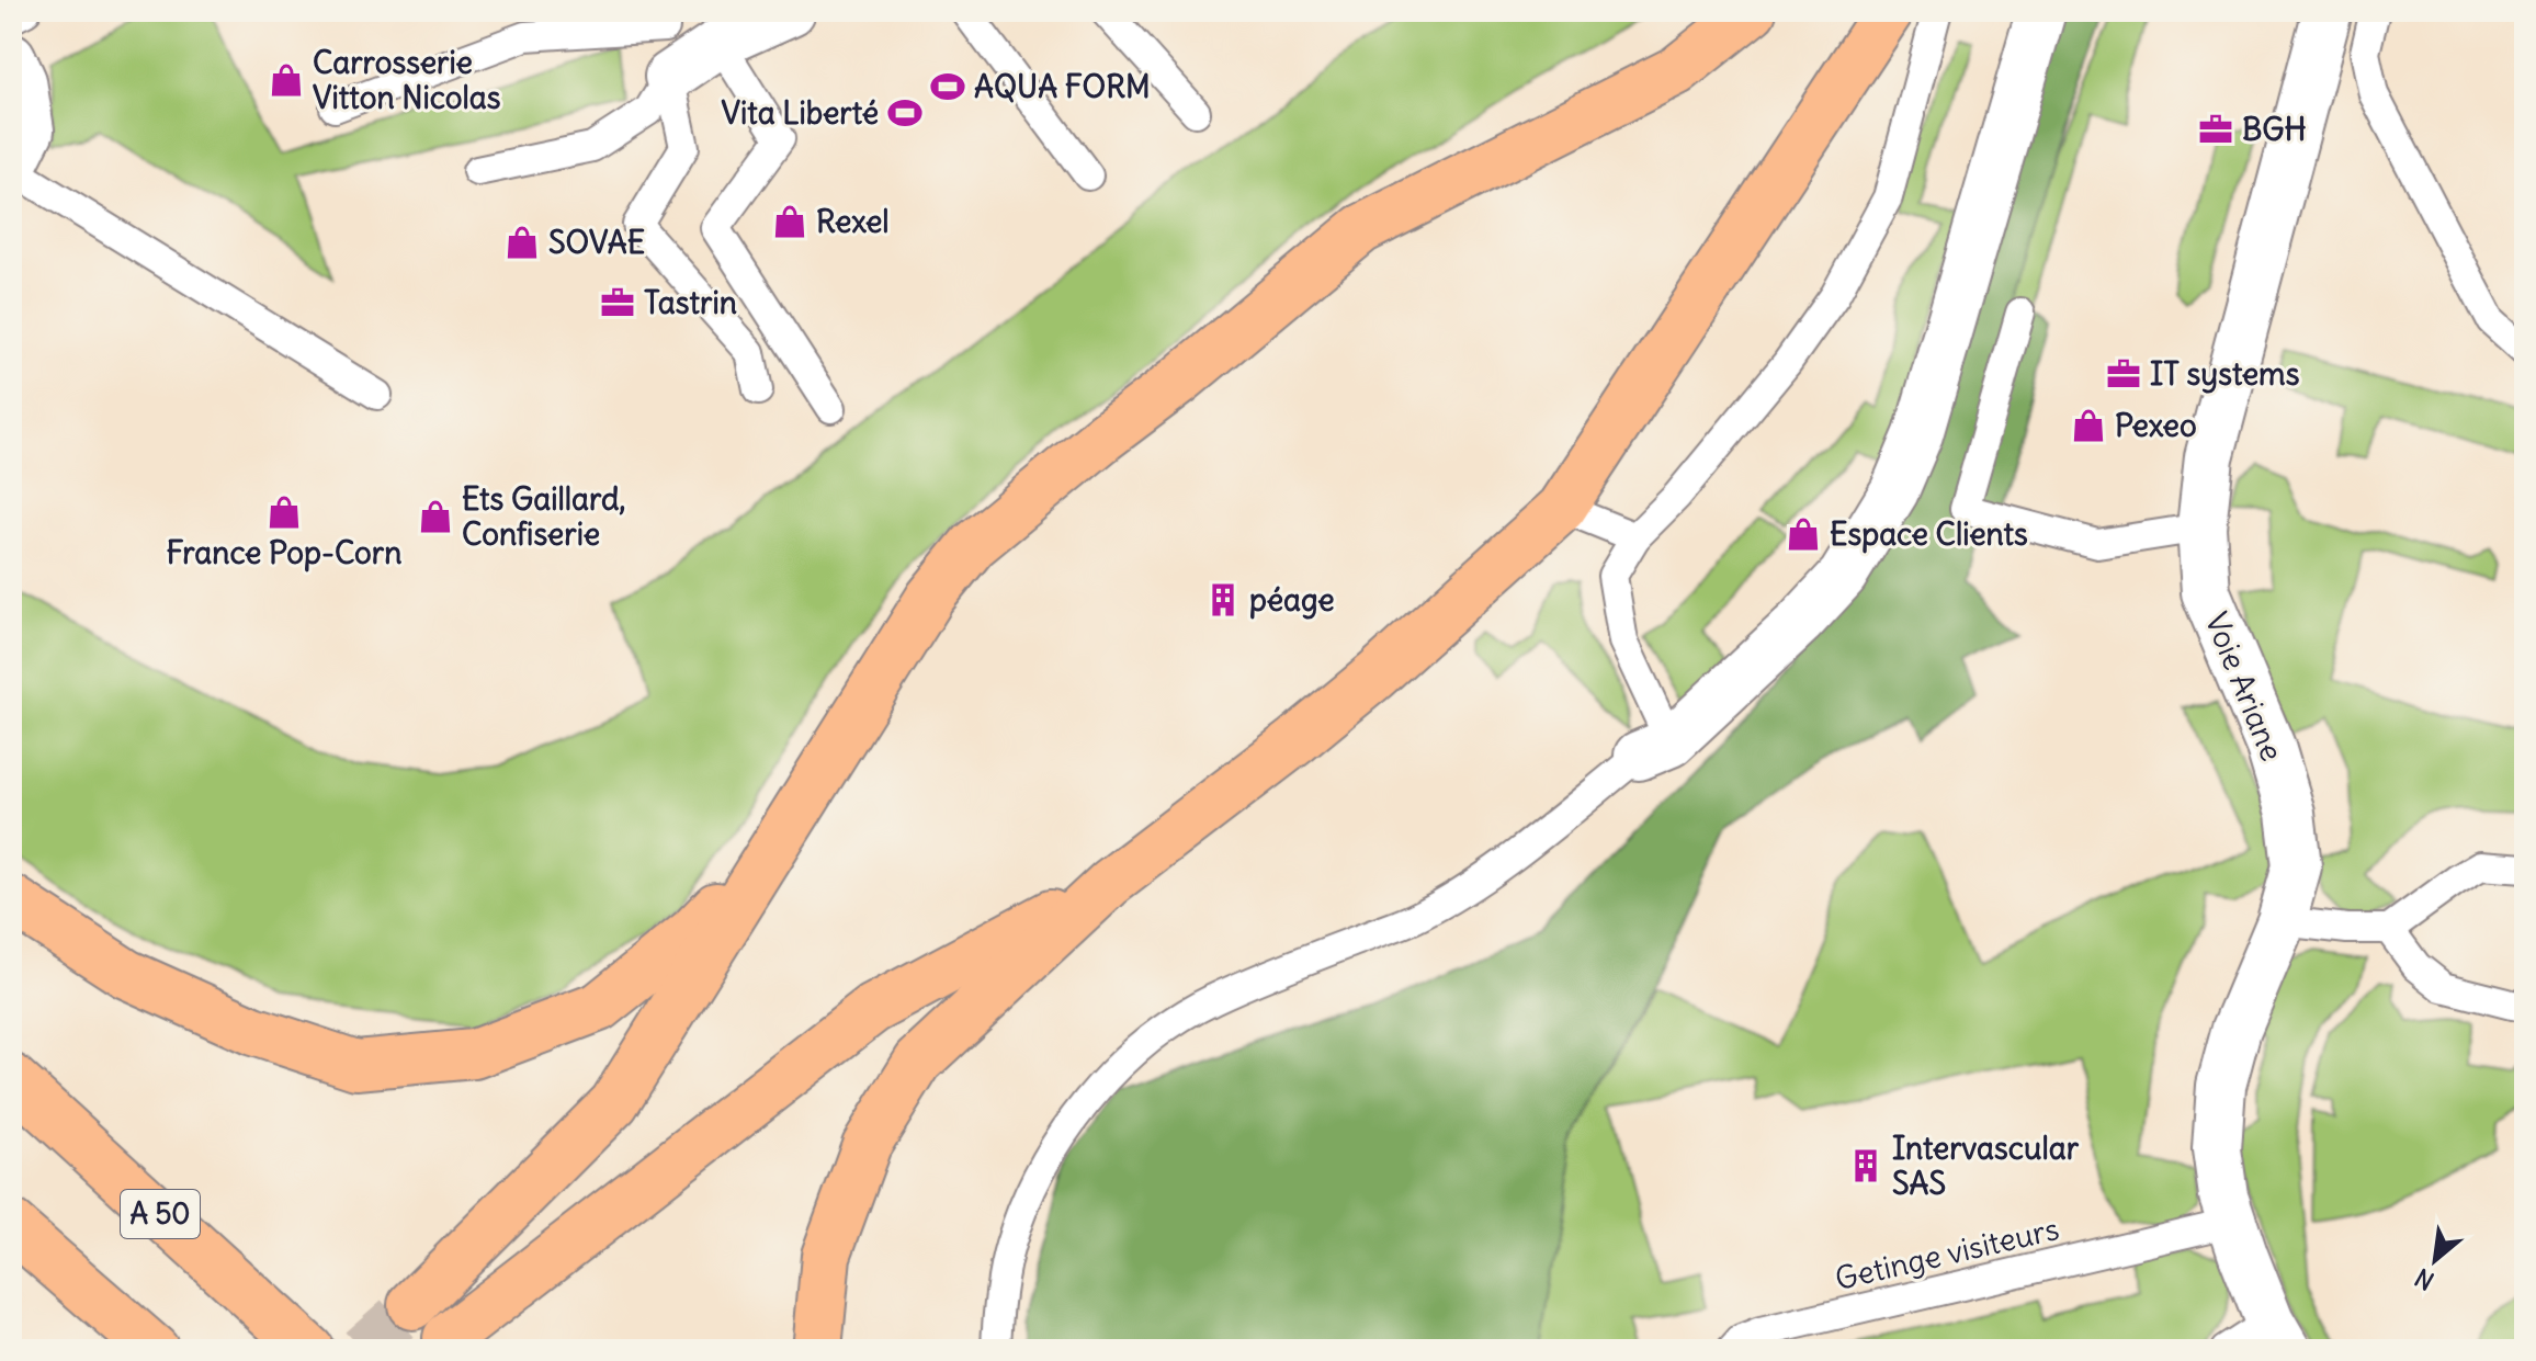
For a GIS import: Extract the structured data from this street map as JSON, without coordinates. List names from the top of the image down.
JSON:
{
  "streets": {
    "highway": ["A 50"],
    "street": ["Voie Ariane"],
    "lane": ["Getinge visiteurs"]
  },
  "crossings": [
    ["Voie Ariane", "Getinge visiteurs"]
  ],
  "places": {
    "shop": [
      "Carrosserie Vitton Nicolas",
      "Rexel",
      "SOVAE",
      "Pexeo",
      "France Pop-Corn",
      "Ets Gaillard, Confiserie",
      "Espace Clients"
    ],
    "sports": ["AQUA FORM", "Vita Liberté"],
    "office": ["BGH", "Tastrin", "IT systems"],
    "building": ["péage", "Intervascular SAS"]
  },
  "north": "bottom left"
}
